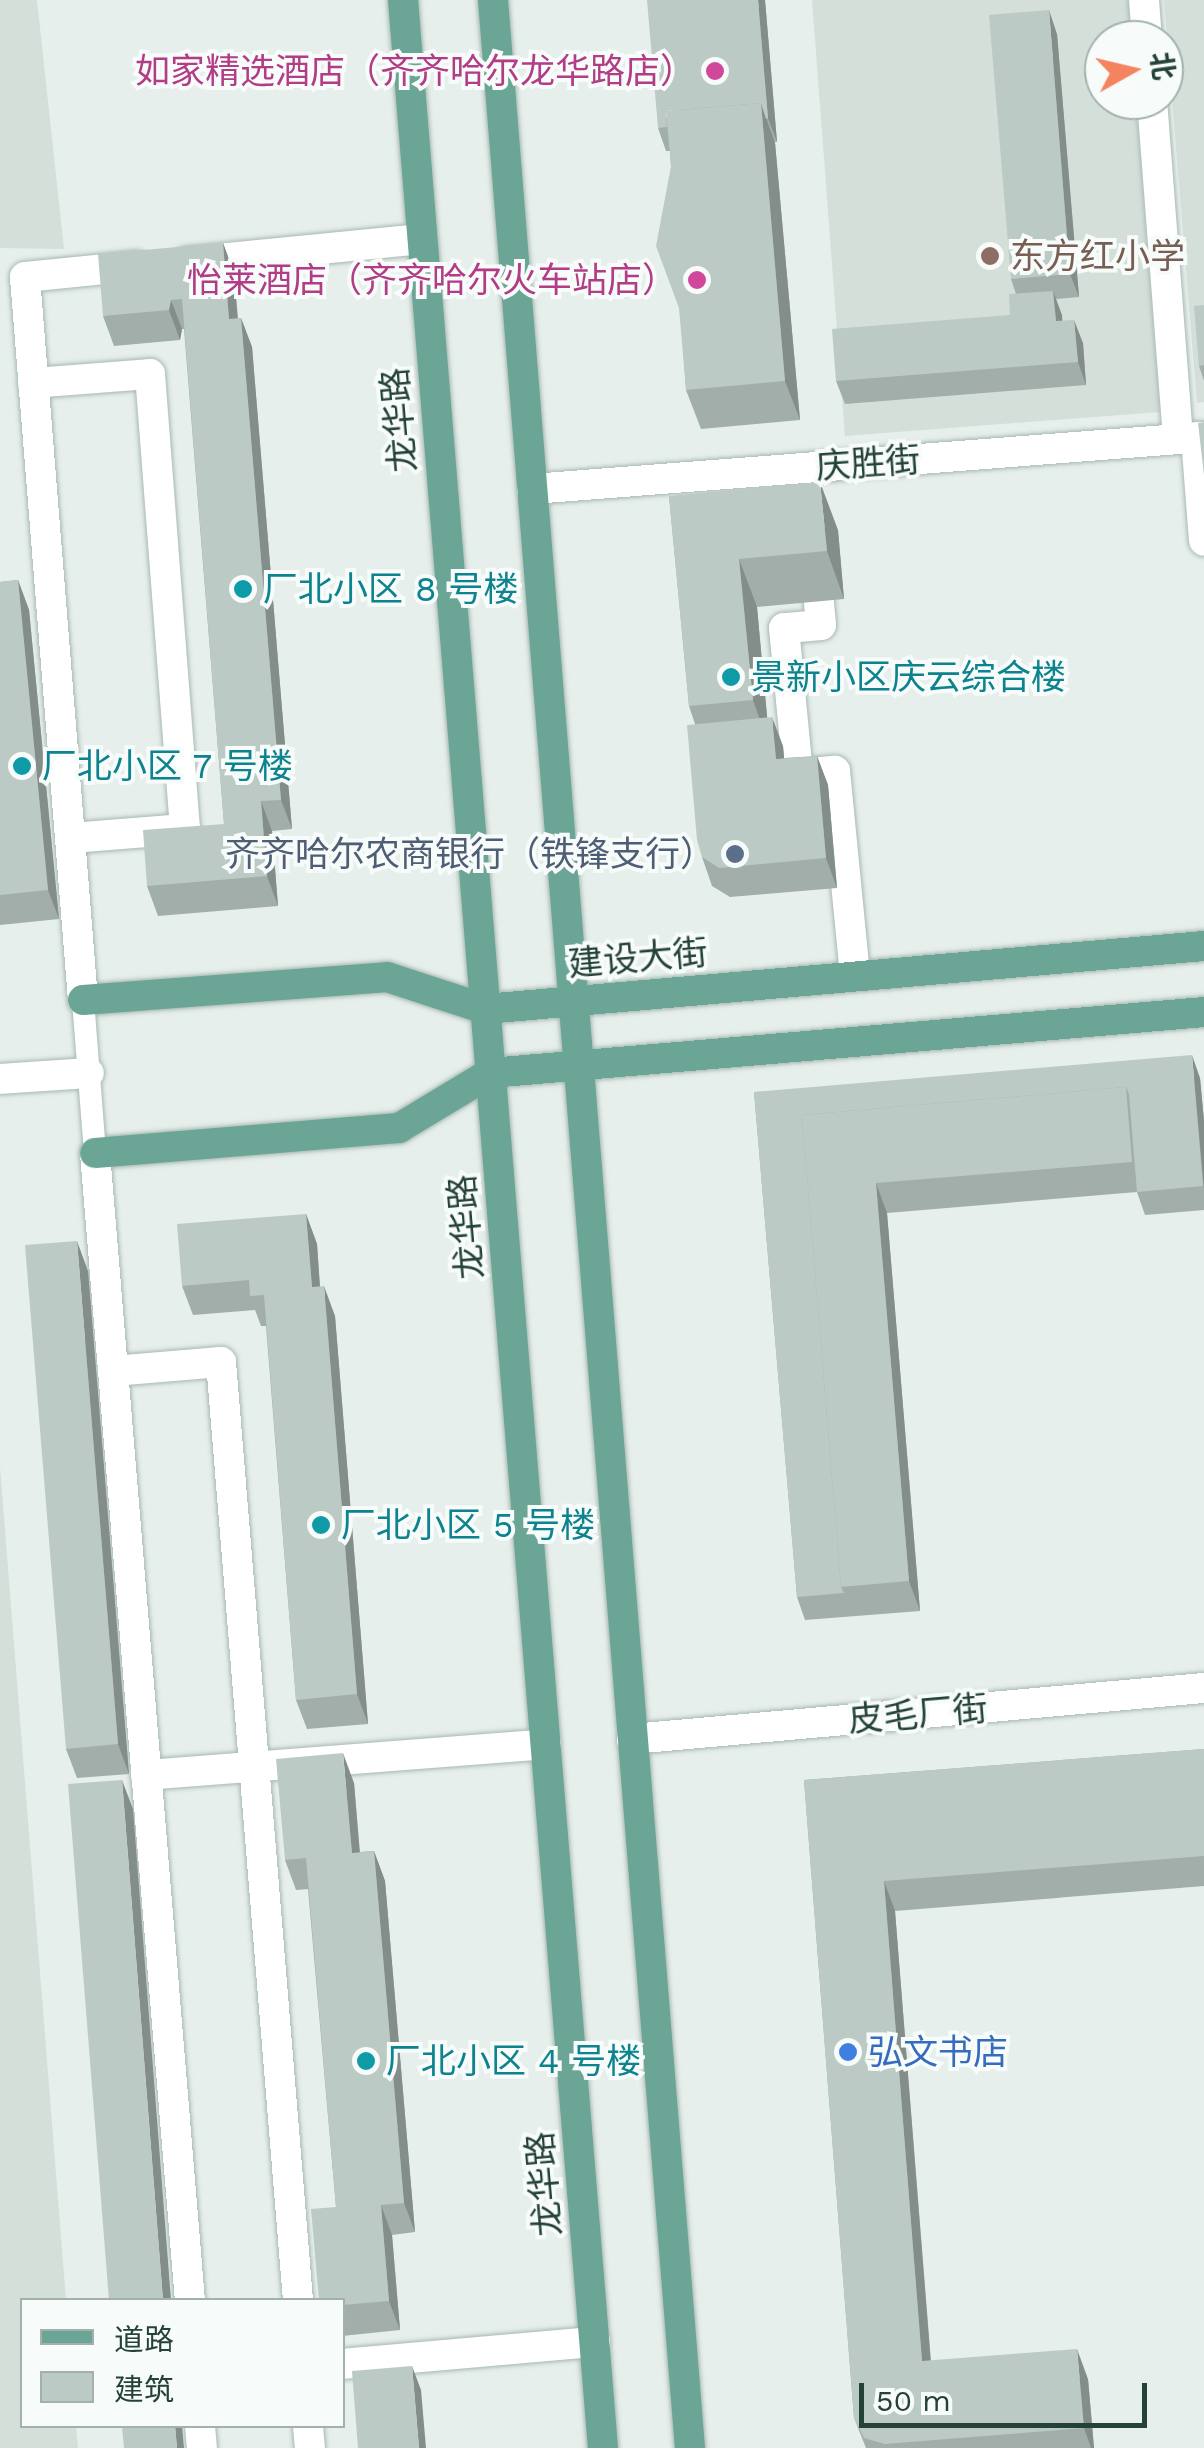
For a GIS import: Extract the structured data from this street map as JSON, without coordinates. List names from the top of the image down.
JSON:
{
  "streets": {
    "main road": ["龙华路", "建设大街"],
    "street": ["庆胜街", "皮毛厂街"]
  },
  "crossings": [
    ["龙华路", "建设大街"]
  ],
  "places": [
    "如家精选酒店（齐齐哈尔龙华路店）",
    "东方红小学",
    "怡莱酒店（齐齐哈尔火车站店）",
    "厂北小区 8 号楼",
    "景新小区庆云综合楼",
    "厂北小区 7 号楼",
    "齐齐哈尔农商银行（铁锋支行）",
    "厂北小区 5 号楼",
    "弘文书店",
    "厂北小区 4 号楼"
  ],
  "legend": ["道路", "建筑"],
  "scale_bar": "50 m",
  "north": "right"
}
